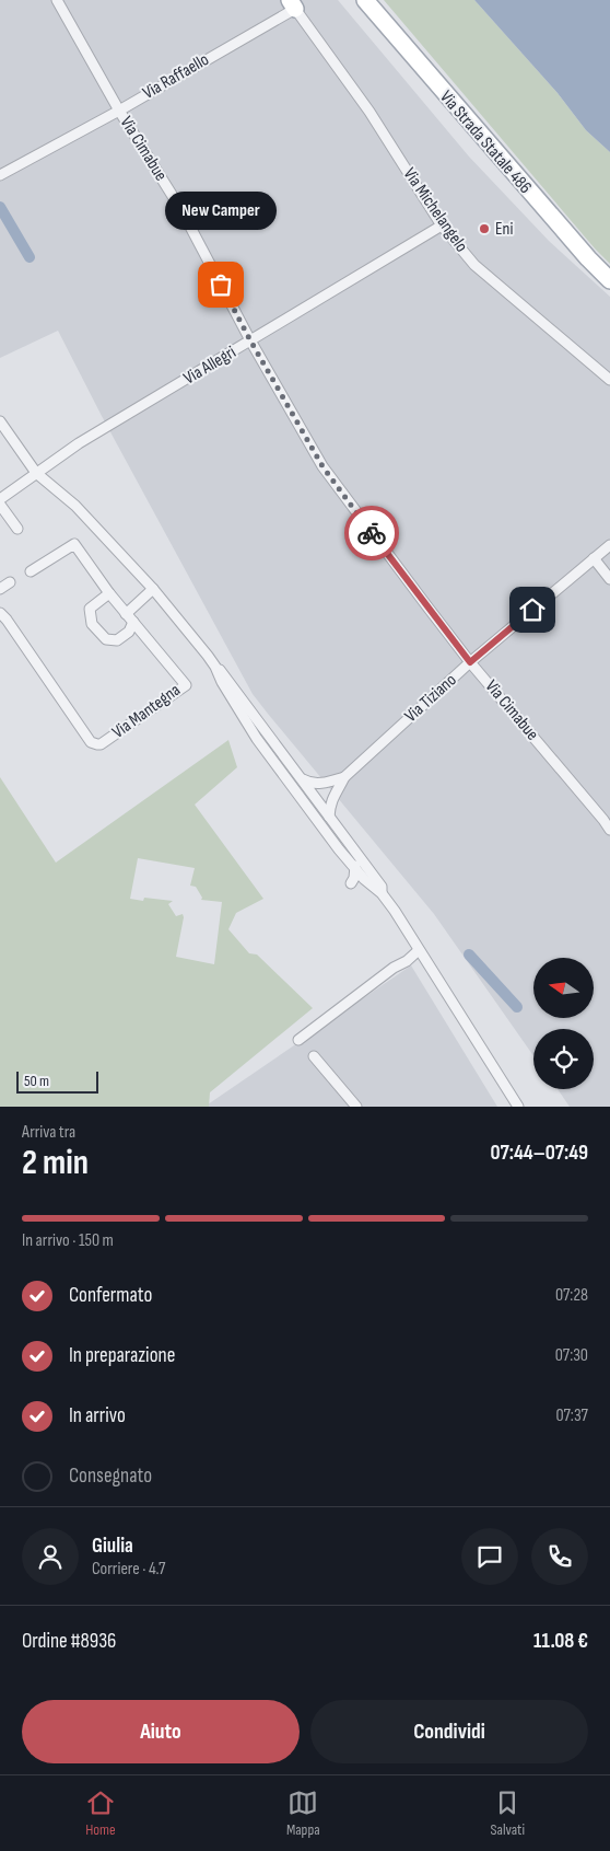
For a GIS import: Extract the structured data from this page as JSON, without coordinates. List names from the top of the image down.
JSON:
{
  "streets": {
    "main road": ["Via Strada Statale 486"],
    "street": [
      "Via Raffaello",
      "Via Cimabue",
      "Via Michelangelo",
      "Via Allegri",
      "Via Tiziano",
      "Via Mantegna"
    ]
  },
  "crossings": [
    ["Via Raffaello", "Via Cimabue"],
    ["Via Raffaello", "Via Michelangelo"],
    ["Via Cimabue", "Via Allegri"],
    ["Via Cimabue", "Via Tiziano"],
    ["Via Michelangelo", "Via Allegri"]
  ],
  "places": ["Eni", "New Camper"],
  "scale_bar": "50 m",
  "north": "left",
  "page": {
    "bubble": "New Camper",
    "scale": "50 m",
    "heading": ["2 min", "Arriva tra", "07:44–07:49"],
    "panel": [
      "Giulia",
      "Corriere · 4.7",
      "Ordine #8936",
      "11.08 €"
    ],
    "bar": "In arrivo · 150 m",
    "list": [
      ["Confermato", "07:28"],
      ["In preparazione", "07:30"],
      ["In arrivo", "07:37"],
      "Consegnato"
    ],
    "buttons": ["Aiuto", "Condividi"],
    "tabs": ["Home", "Mappa", "Salvati"]
  }
}
